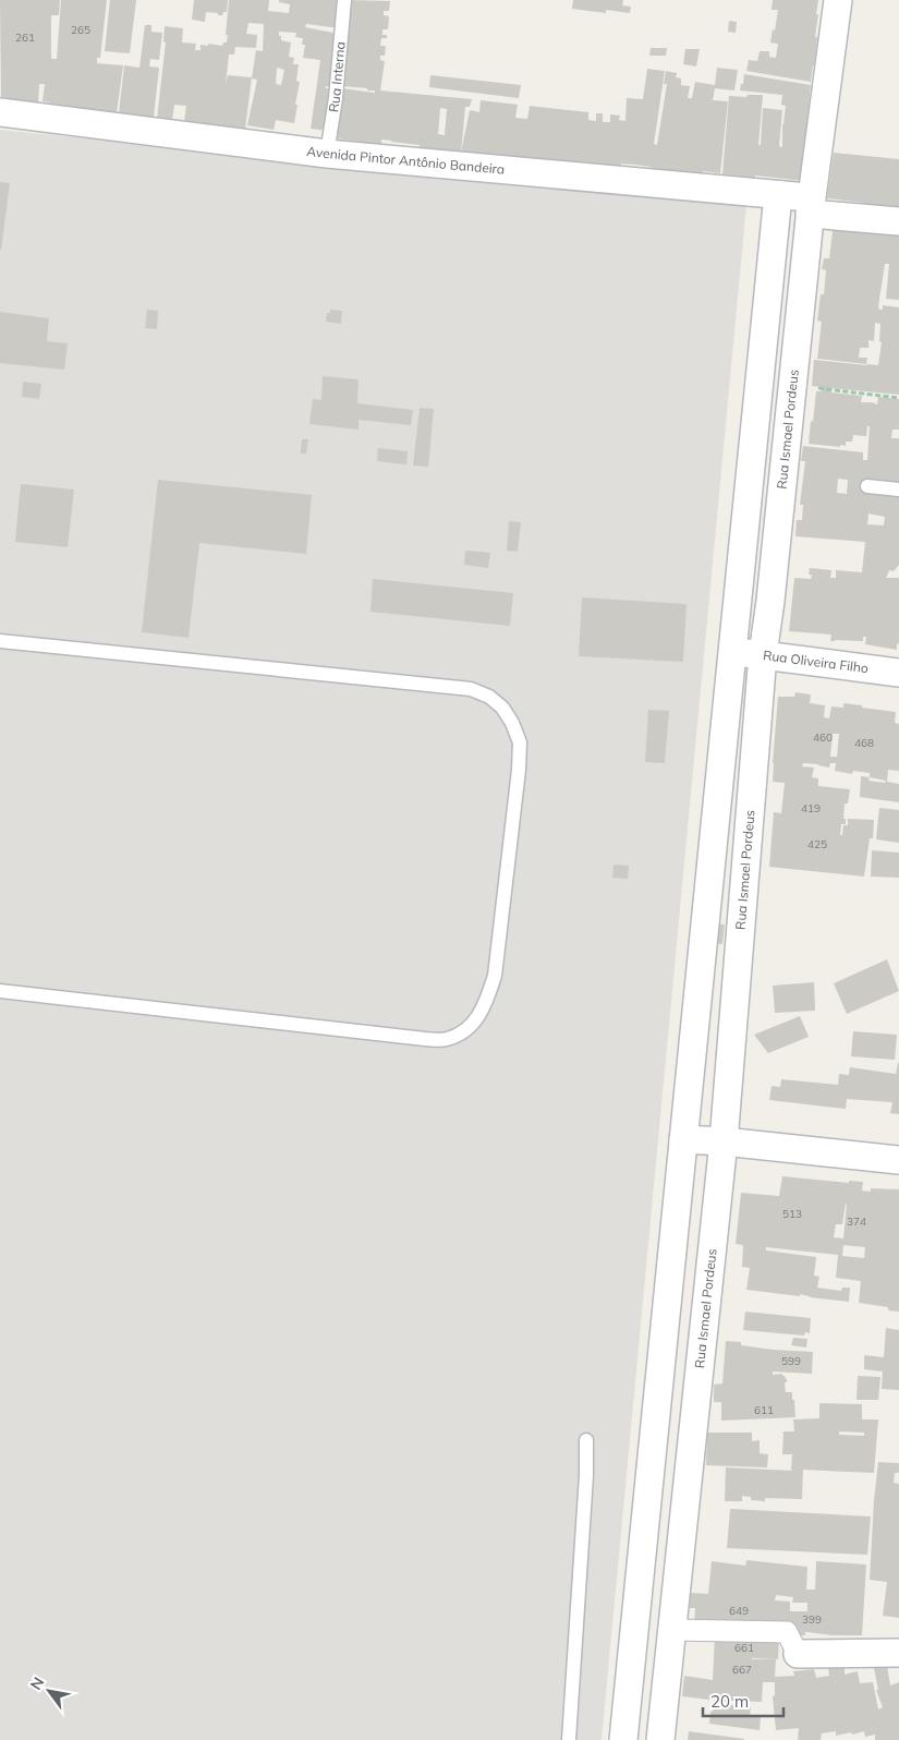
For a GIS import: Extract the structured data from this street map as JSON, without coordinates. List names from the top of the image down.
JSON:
{
  "streets": {
    "street": ["Avenida Pintor Antônio Bandeira", "Rua Ismael Pordeus", "Rua Oliveira Filho"],
    "lane": ["Rua Interna"]
  },
  "crossings": [
    ["Rua Interna", "Avenida Pintor Antônio Bandeira"],
    ["Avenida Pintor Antônio Bandeira", "Rua Ismael Pordeus"],
    ["Rua Ismael Pordeus", "Rua Oliveira Filho"]
  ],
  "house_numbers": [
    "265",
    "261",
    "460",
    "468",
    "419",
    "425",
    "513",
    "374",
    "599",
    "611",
    "649",
    "399",
    "661",
    "667"
  ],
  "scale_bar": "20 m",
  "north": "top left"
}
